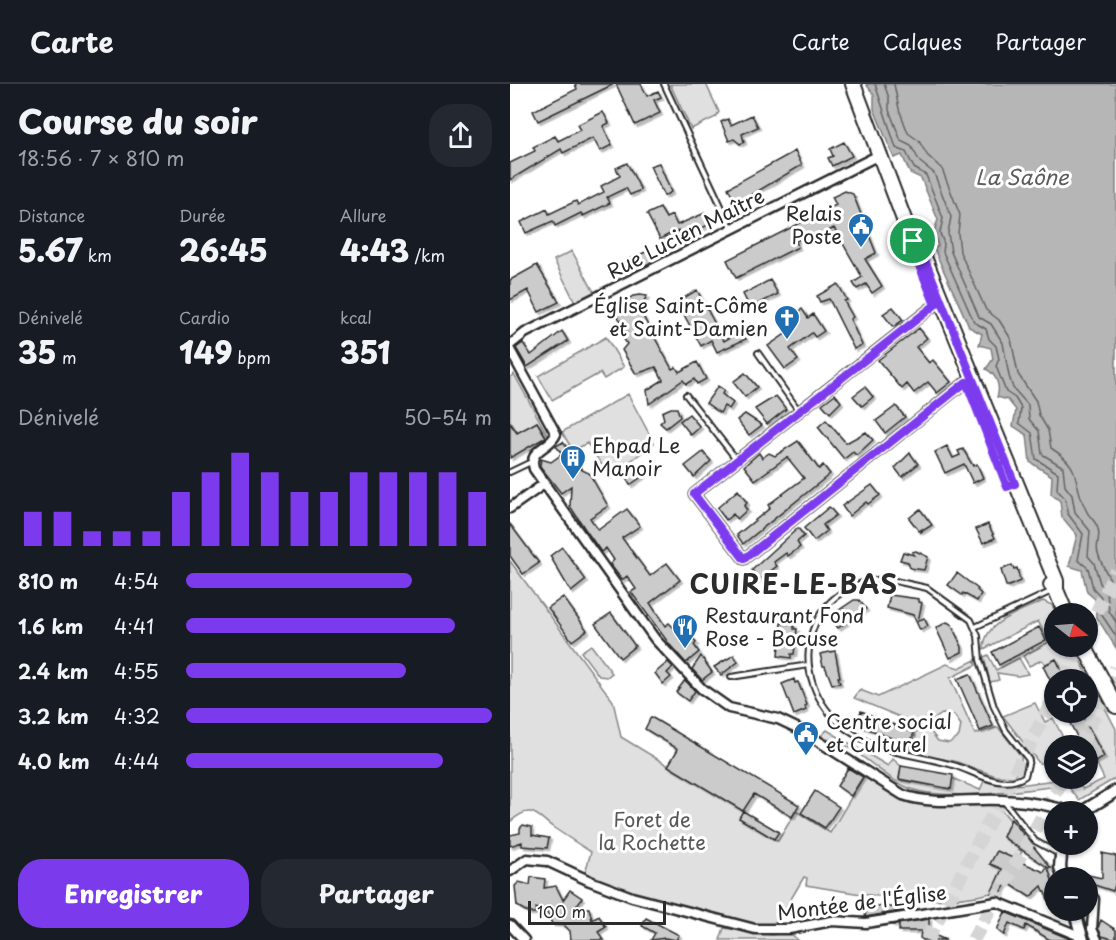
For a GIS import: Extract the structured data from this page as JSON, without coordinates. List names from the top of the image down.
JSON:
{
  "streets": {
    "street": ["Rue Lucien Maître", "Montée de l'Église"]
  },
  "districts": ["CUIRE-LE-BAS"],
  "water": ["La Saône"],
  "parks": ["Foret de la Rochette"],
  "places": {
    "public building": ["Relais Poste", "Centre social et Culturel"],
    "church": ["Église Saint-Côme et Saint-Damien"],
    "building": ["Ehpad Le Manoir"],
    "restaurant": ["Restaurant Fond Rose - Bocuse"]
  },
  "scale_bar": "100 m",
  "north": "right",
  "page": {
    "header": "Carte",
    "nav": ["Carte", "Calques", "Partager"],
    "heading": ["Course du soir", "18:56 · 7 × 810 m"],
    "stats": [
      ["Distance", "5.67 km"],
      ["Durée", "26:45"],
      ["Allure", "4:43 /km"],
      ["Dénivelé", "35 m"],
      ["Cardio", "149 bpm"],
      ["kcal", "351"]
    ],
    "chart": ["Dénivelé", "50–54 m"],
    "list": [
      {
        "name": "810 m",
        "note": "4:54"
      },
      {
        "name": "1.6 km",
        "note": "4:41"
      },
      {
        "name": "2.4 km",
        "note": "4:55"
      },
      {
        "name": "3.2 km",
        "note": "4:32"
      },
      {
        "name": "4.0 km",
        "note": "4:44"
      }
    ],
    "map_buttons": ["+", "−"],
    "buttons": ["Enregistrer", "Partager"],
    "scale": "100 m"
  }
}
